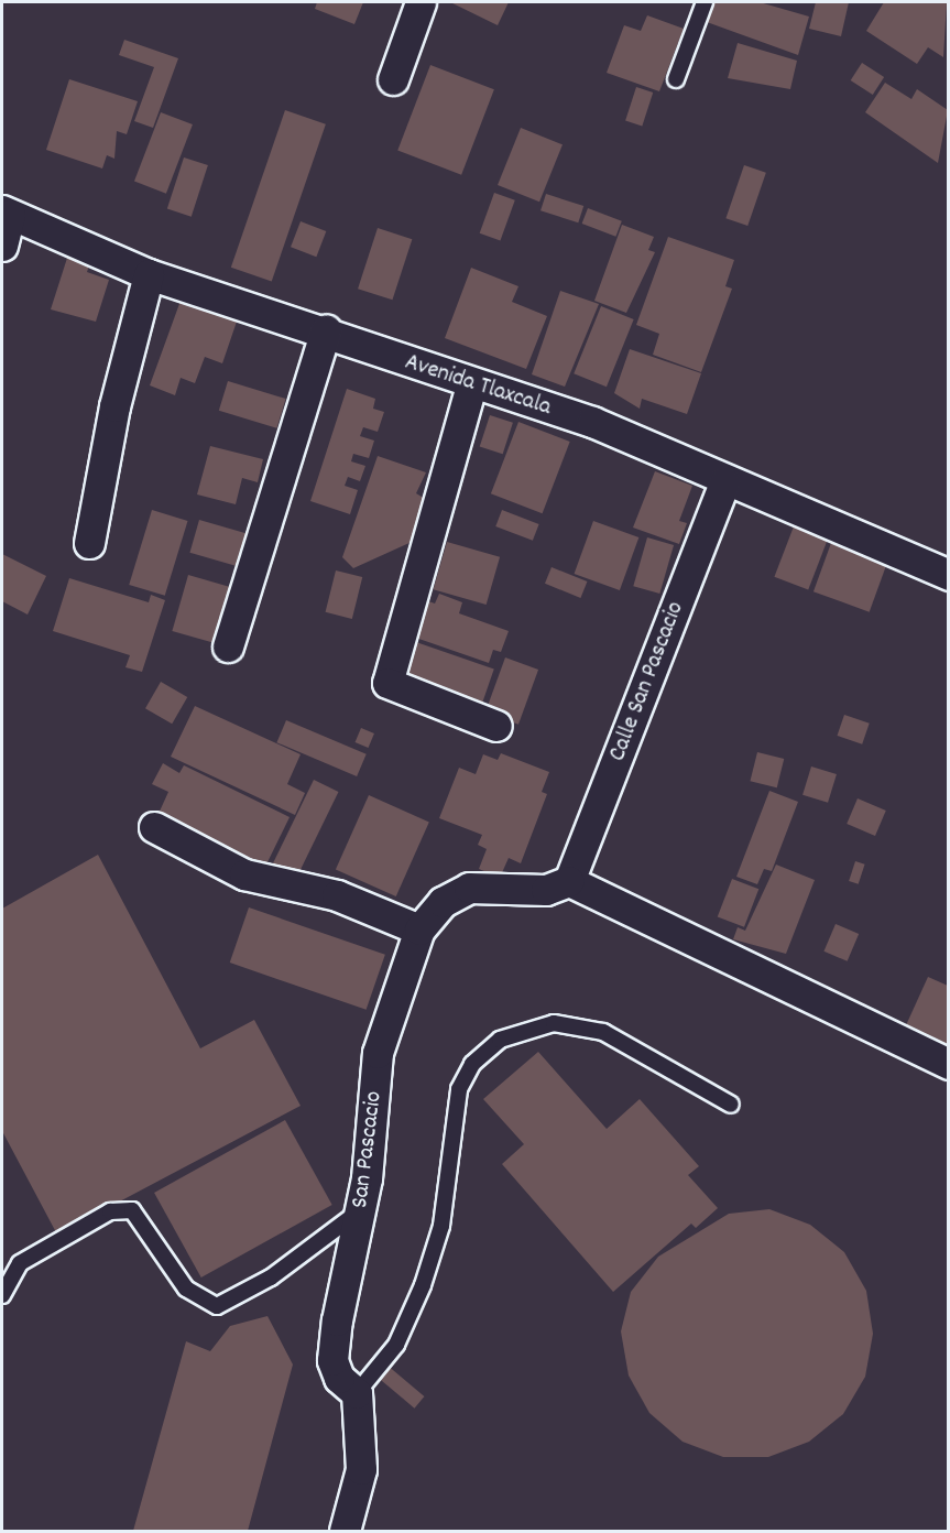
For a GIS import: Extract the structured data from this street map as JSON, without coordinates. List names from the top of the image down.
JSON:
{
  "streets": {
    "street": ["Avenida Tlaxcala", "Calle San Pascacio", "San Pascacio"]
  },
  "crossings": [
    ["Avenida Tlaxcala", "Calle San Pascacio"],
    ["Calle San Pascacio", "San Pascacio"]
  ]
}
